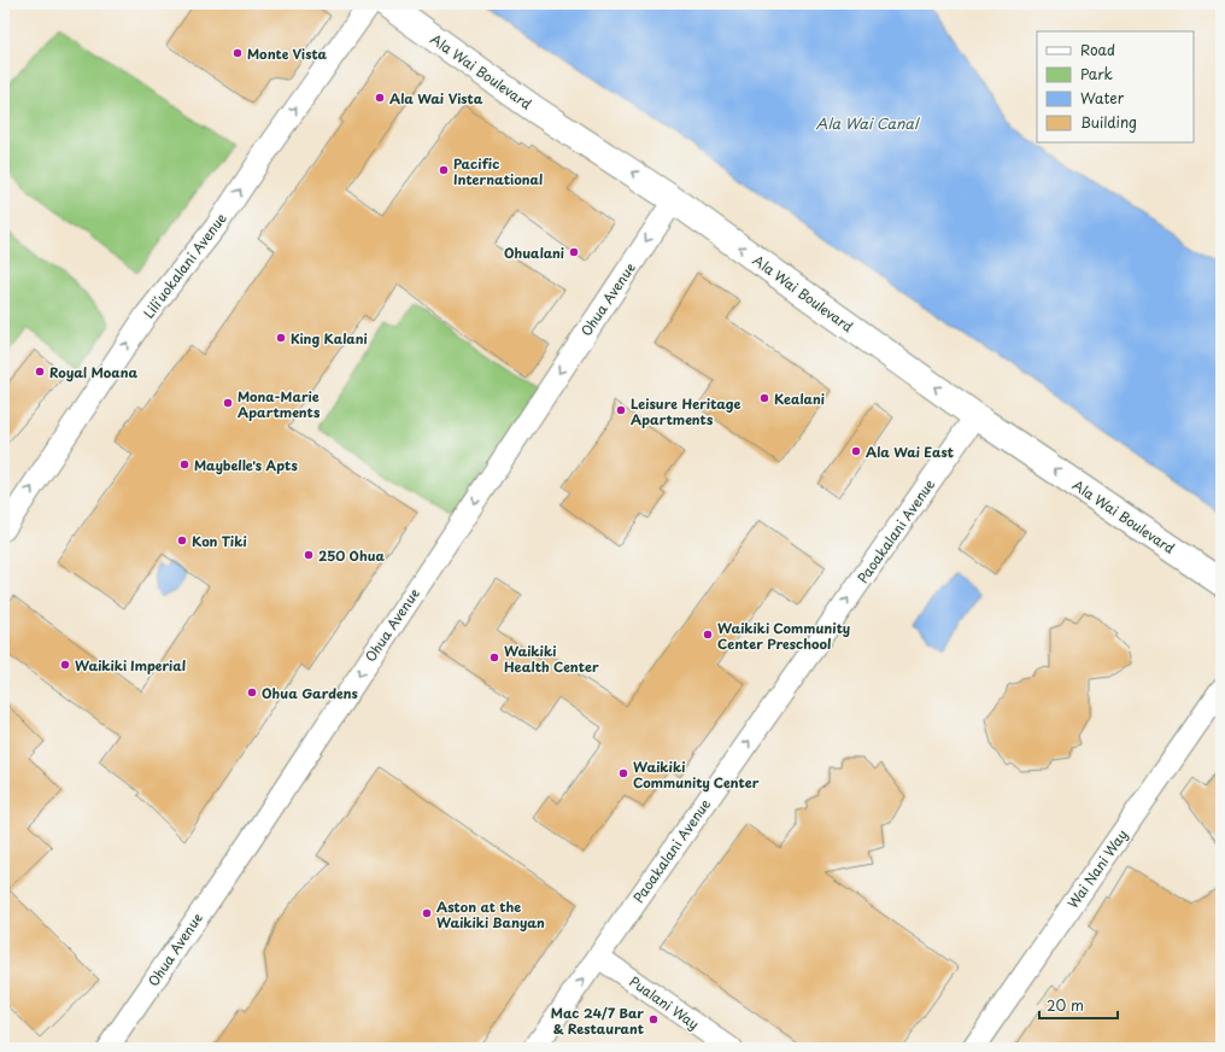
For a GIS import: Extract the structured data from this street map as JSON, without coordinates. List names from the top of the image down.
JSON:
{
  "streets": {
    "main road": ["Ala Wai Boulevard"],
    "street": [
      "Liliʻuokalani Avenue",
      "Ohua Avenue",
      "Paoakalani Avenue",
      "Wai Nani Way",
      "Pualani Way"
    ]
  },
  "crossings": [
    ["Ala Wai Boulevard", "Ohua Avenue"],
    ["Ala Wai Boulevard", "Paoakalani Avenue"],
    ["Paoakalani Avenue", "Pualani Way"]
  ],
  "one_way": [
    "Ala Wai Boulevard",
    "Liliʻuokalani Avenue",
    "Ohua Avenue",
    "Paoakalani Avenue"
  ],
  "water": ["Ala Wai Canal"],
  "places": [
    "Monte Vista",
    "Ala Wai Vista",
    "Pacific International",
    "Ohualani",
    "King Kalani",
    "Royal Moana",
    "Kealani",
    "Mona-Marie Apartments",
    "Leisure Heritage Apartments",
    "Ala Wai East",
    "Maybelle's Apts",
    "Kon Tiki",
    "250 Ohua",
    "Waikiki Community Center Preschool",
    "Waikiki Health Center",
    "Waikiki Imperial",
    "Ohua Gardens",
    "Waikiki Community Center",
    "Aston at the Waikiki Banyan",
    "Mac 24/7 Bar & Restaurant"
  ],
  "legend": [
    "Road",
    "Park",
    "Water",
    "Building"
  ],
  "scale_bar": "20 m"
}
